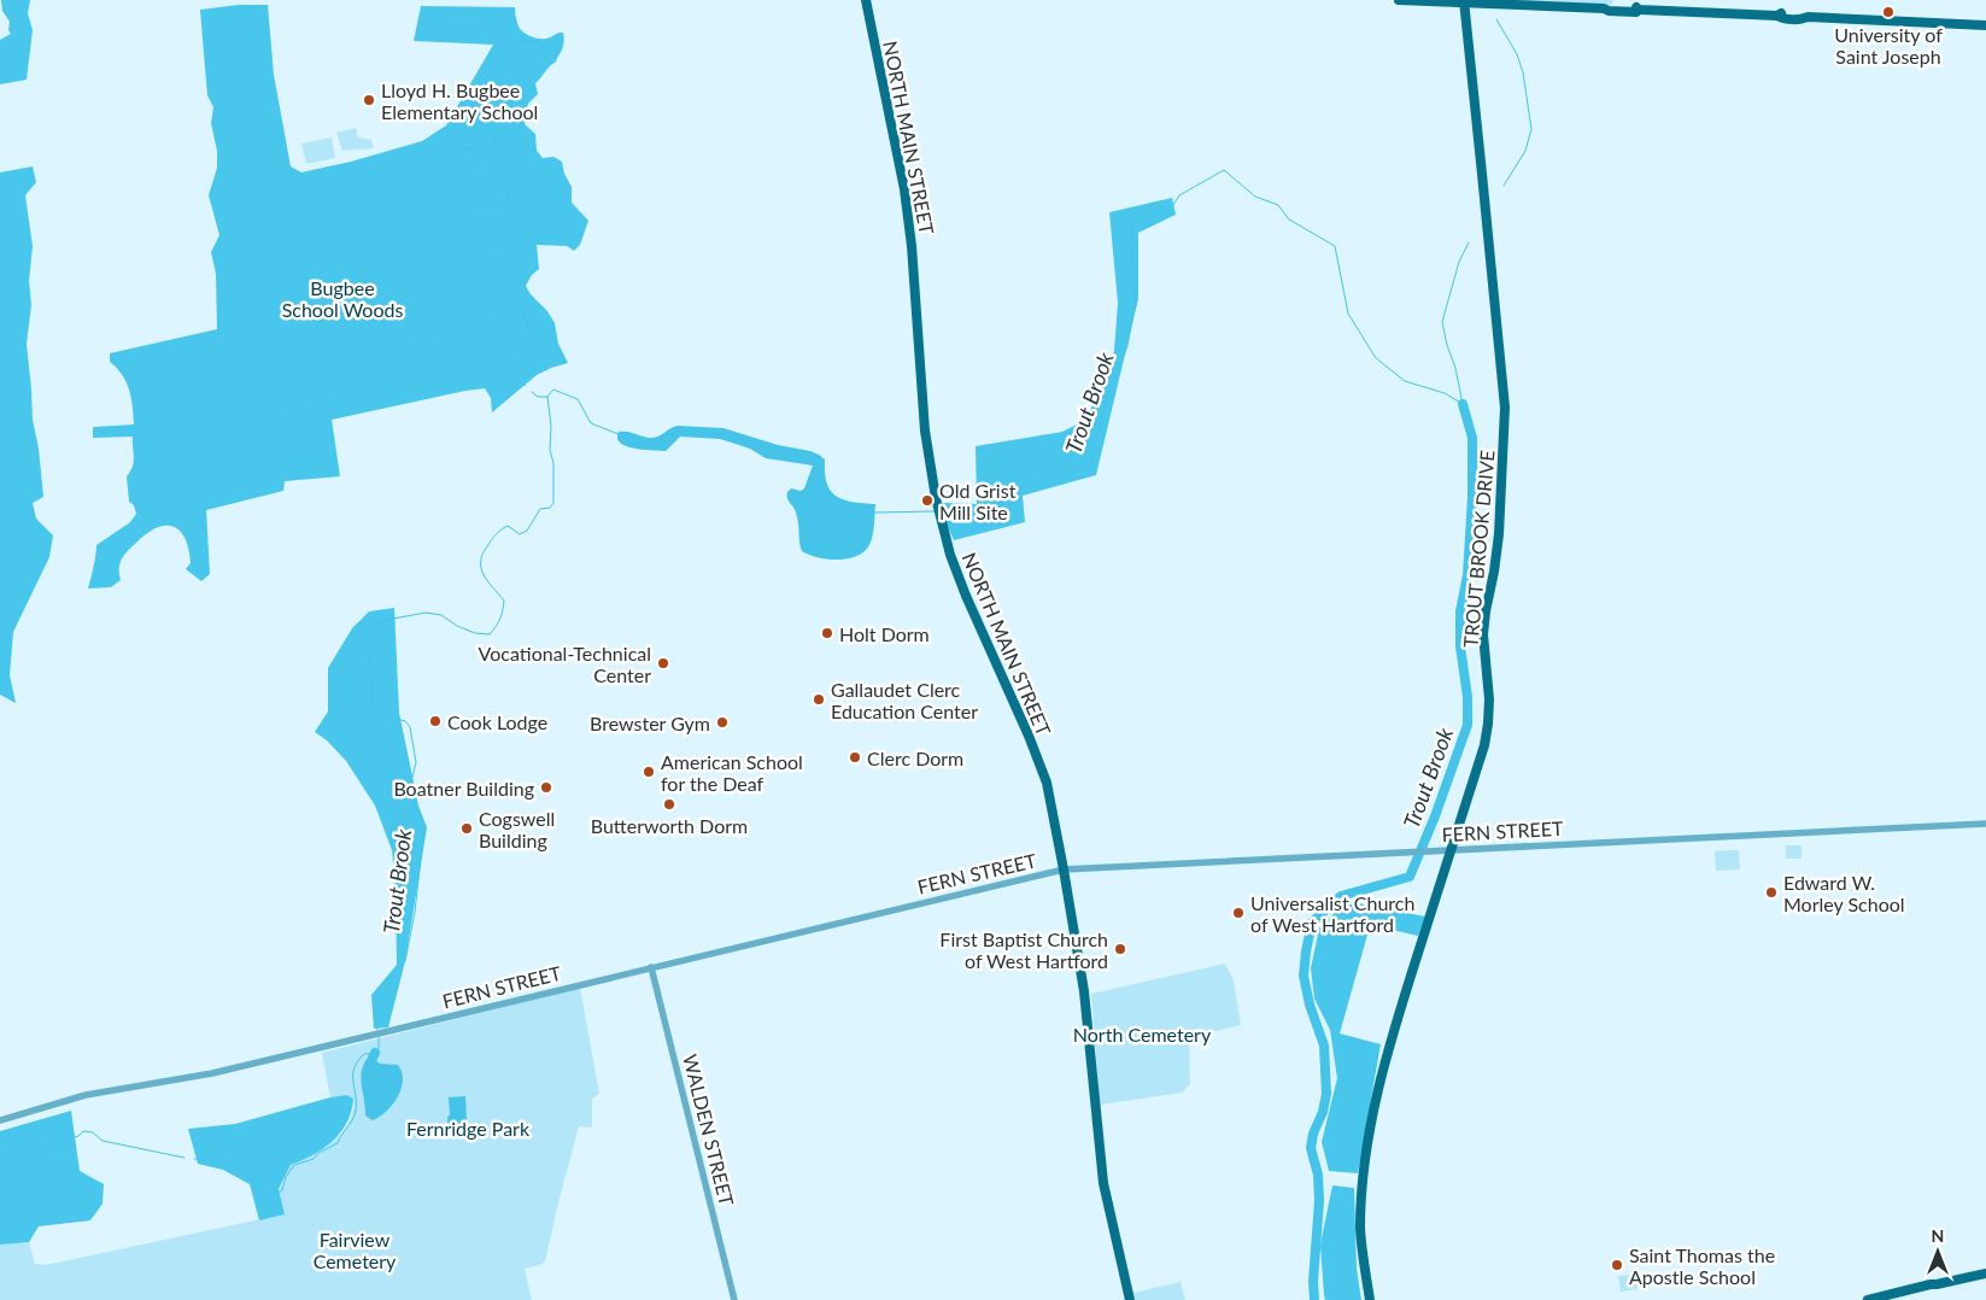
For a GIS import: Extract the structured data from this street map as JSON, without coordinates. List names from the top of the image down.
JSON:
{
  "streets": {
    "main road": ["NORTH MAIN STREET", "TROUT BROOK DRIVE"],
    "street": ["FERN STREET", "WALDEN STREET"]
  },
  "crossings": [
    ["NORTH MAIN STREET", "FERN STREET"],
    ["TROUT BROOK DRIVE", "FERN STREET"],
    ["FERN STREET", "WALDEN STREET"]
  ],
  "water": ["Trout Brook"],
  "parks": [
    "Bugbee School Woods",
    "North Cemetery",
    "Fernridge Park",
    "Fairview Cemetery"
  ],
  "places": [
    "University of Saint Joseph",
    "Lloyd H. Bugbee Elementary School",
    "Old Grist Mill Site",
    "Holt Dorm",
    "Vocational-Technical Center",
    "Gallaudet Clerc Education Center",
    "Cook Lodge",
    "Brewster Gym",
    "Clerc Dorm",
    "American School for the Deaf",
    "Boatner Building",
    "Butterworth Dorm",
    "Cogswell Building",
    "Edward W. Morley School",
    "Universalist Church of West Hartford",
    "First Baptist Church of West Hartford",
    "Saint Thomas the Apostle School"
  ],
  "north": "top"
}
